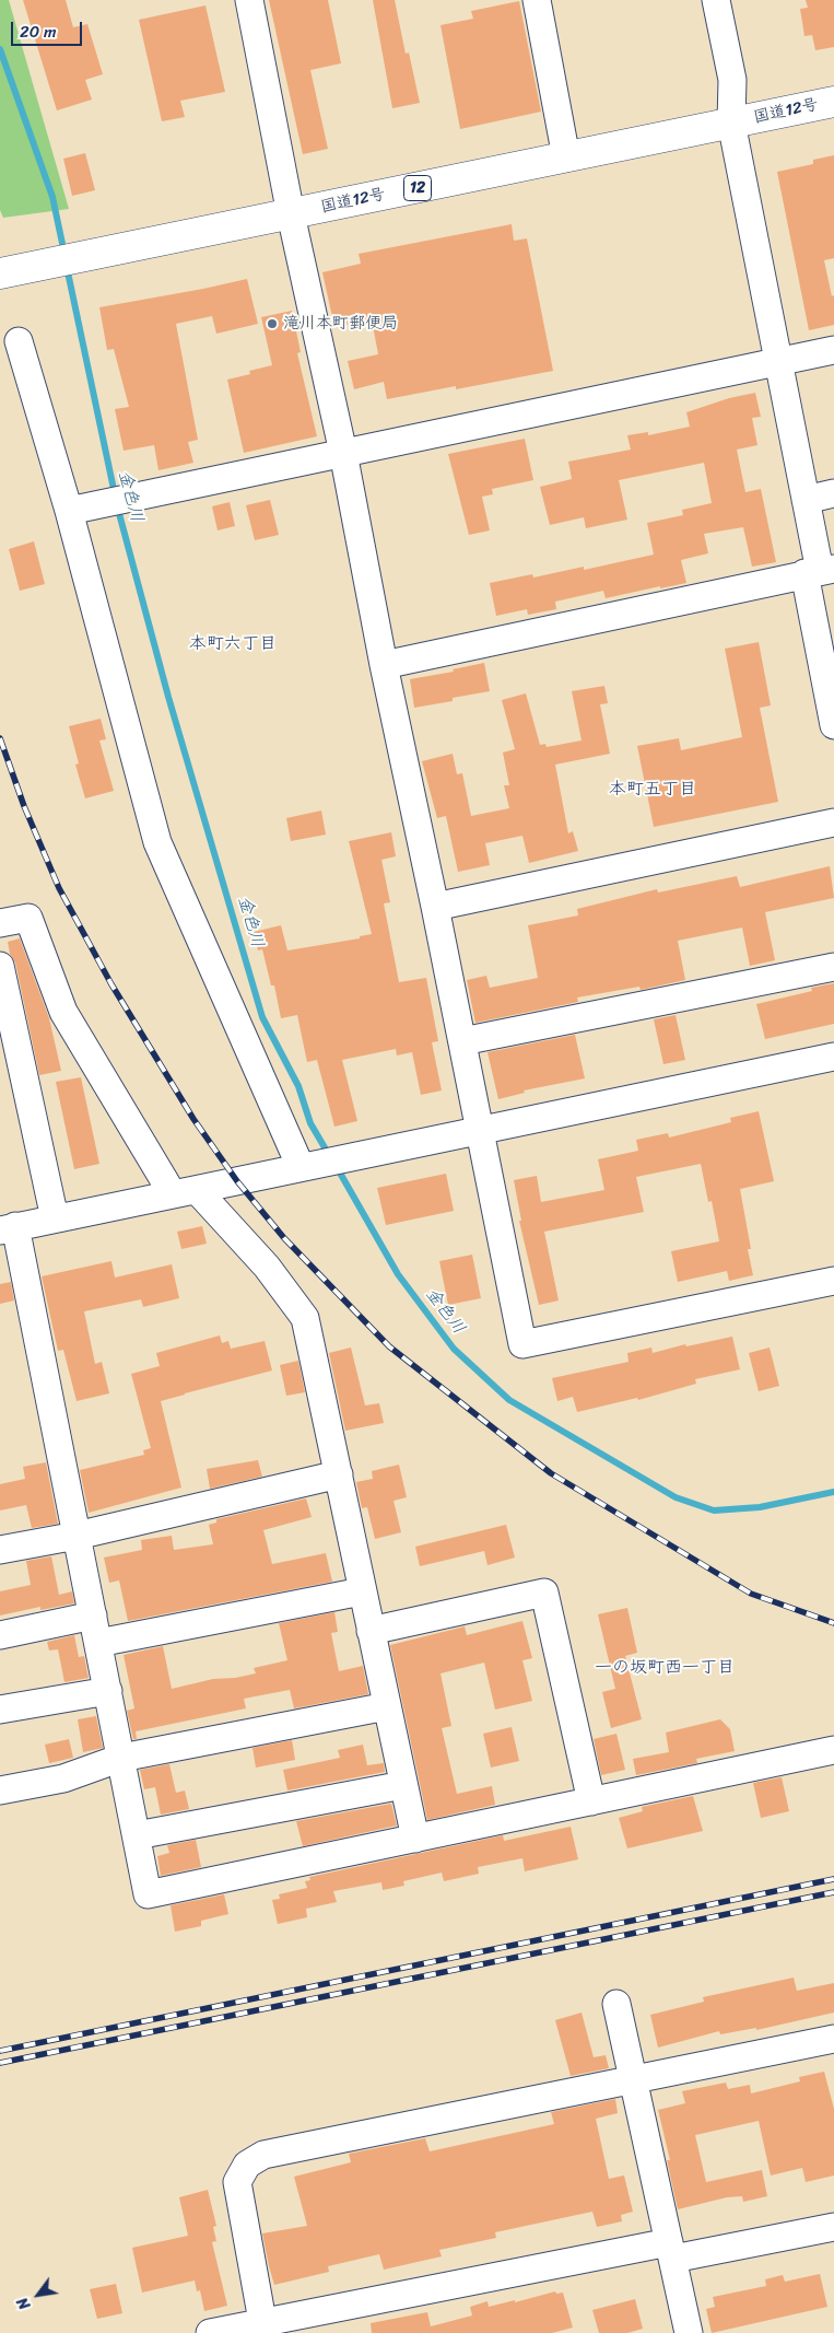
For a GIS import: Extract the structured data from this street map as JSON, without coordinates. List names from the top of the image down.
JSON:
{
  "streets": {
    "highway": ["国道12号", "12"]
  },
  "districts": ["本町六丁目", "本町五丁目", "一の坂町西一丁目"],
  "water": ["金色川"],
  "places": ["滝川本町郵便局"],
  "scale_bar": "20 m",
  "north": "bottom left"
}
